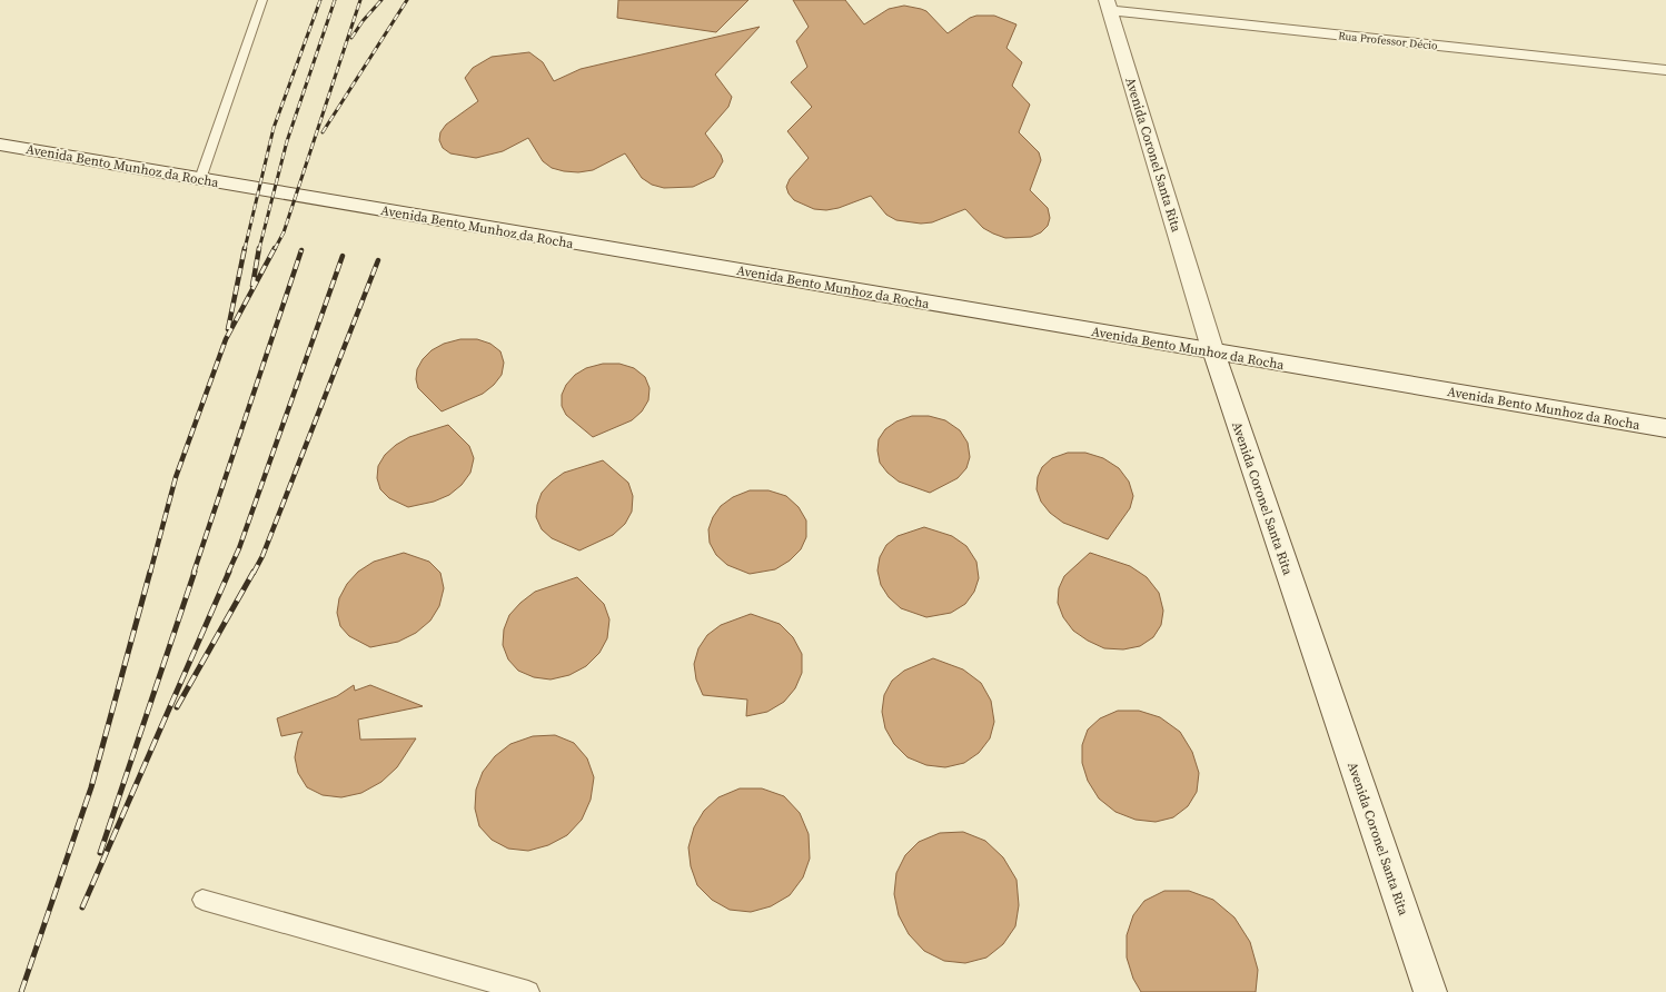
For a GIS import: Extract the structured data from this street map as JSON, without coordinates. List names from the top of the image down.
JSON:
{
  "streets": {
    "street": ["Rua Professor Décio", "Avenida Coronel Santa Rita", "Avenida Bento Munhoz da Rocha"]
  },
  "crossings": [
    ["Rua Professor Décio", "Avenida Coronel Santa Rita"],
    ["Avenida Coronel Santa Rita", "Avenida Bento Munhoz da Rocha"]
  ]
}
